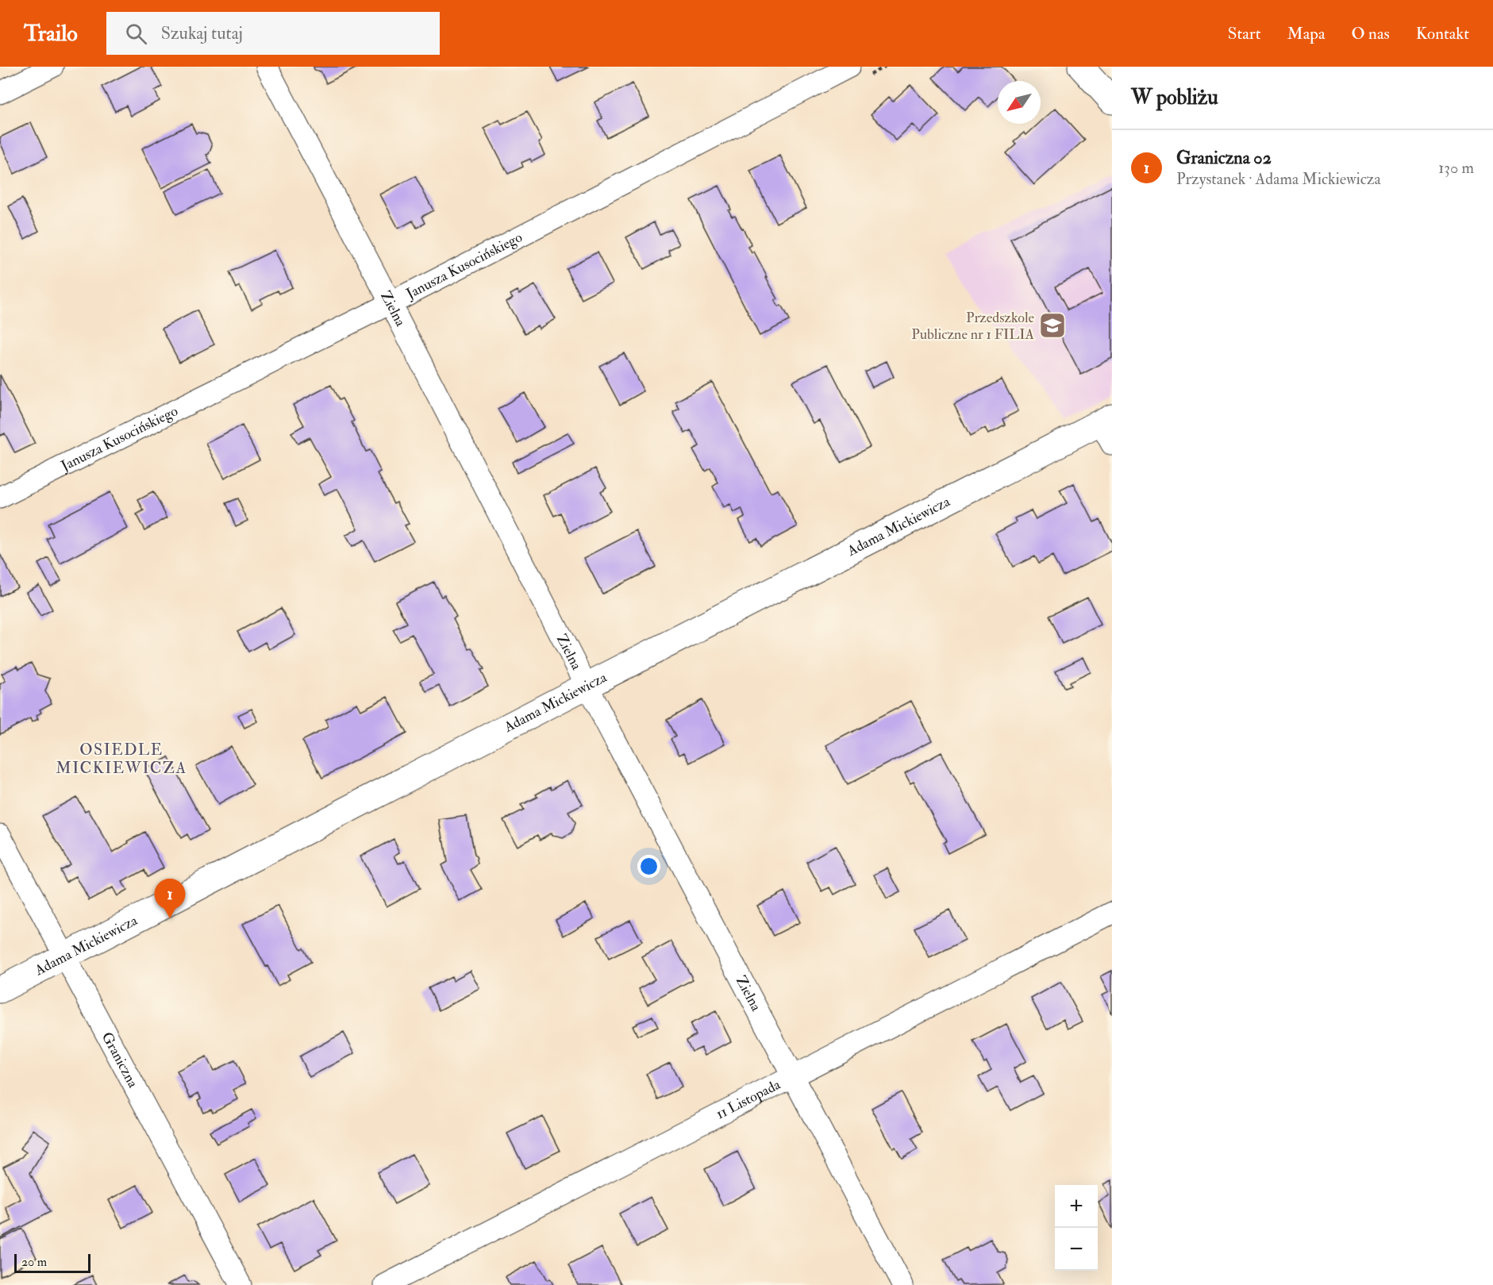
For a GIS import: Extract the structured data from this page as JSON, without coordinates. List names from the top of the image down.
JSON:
{
  "streets": {
    "street": [
      "Janusza Kusocińskiego",
      "Zielna",
      "Adama Mickiewicza",
      "Graniczna",
      "11 Listopada"
    ]
  },
  "crossings": [
    ["Janusza Kusocińskiego", "Zielna"],
    ["Zielna", "Adama Mickiewicza"],
    ["Zielna", "11 Listopada"],
    ["Adama Mickiewicza", "Graniczna"]
  ],
  "districts": ["OSIEDLE MICKIEWICZA"],
  "places": {
    "school or university": ["Przedszkole Publiczne nr 1 FILIA"]
  },
  "scale_bar": "20 m",
  "north": "bottom left",
  "page": {
    "header": "Trailo",
    "search": "Szukaj tutaj",
    "nav": [
      "Start",
      "Mapa",
      "O nas",
      "Kontakt"
    ],
    "heading": "W pobliżu",
    "list": [
      {
        "mark": "1",
        "name": "Graniczna 02",
        "note": "Przystanek · Adama Mickiewicza",
        "value": "130 m"
      }
    ],
    "pins": "1",
    "map_buttons": ["+", "−"],
    "scale": "20 m"
  }
}
